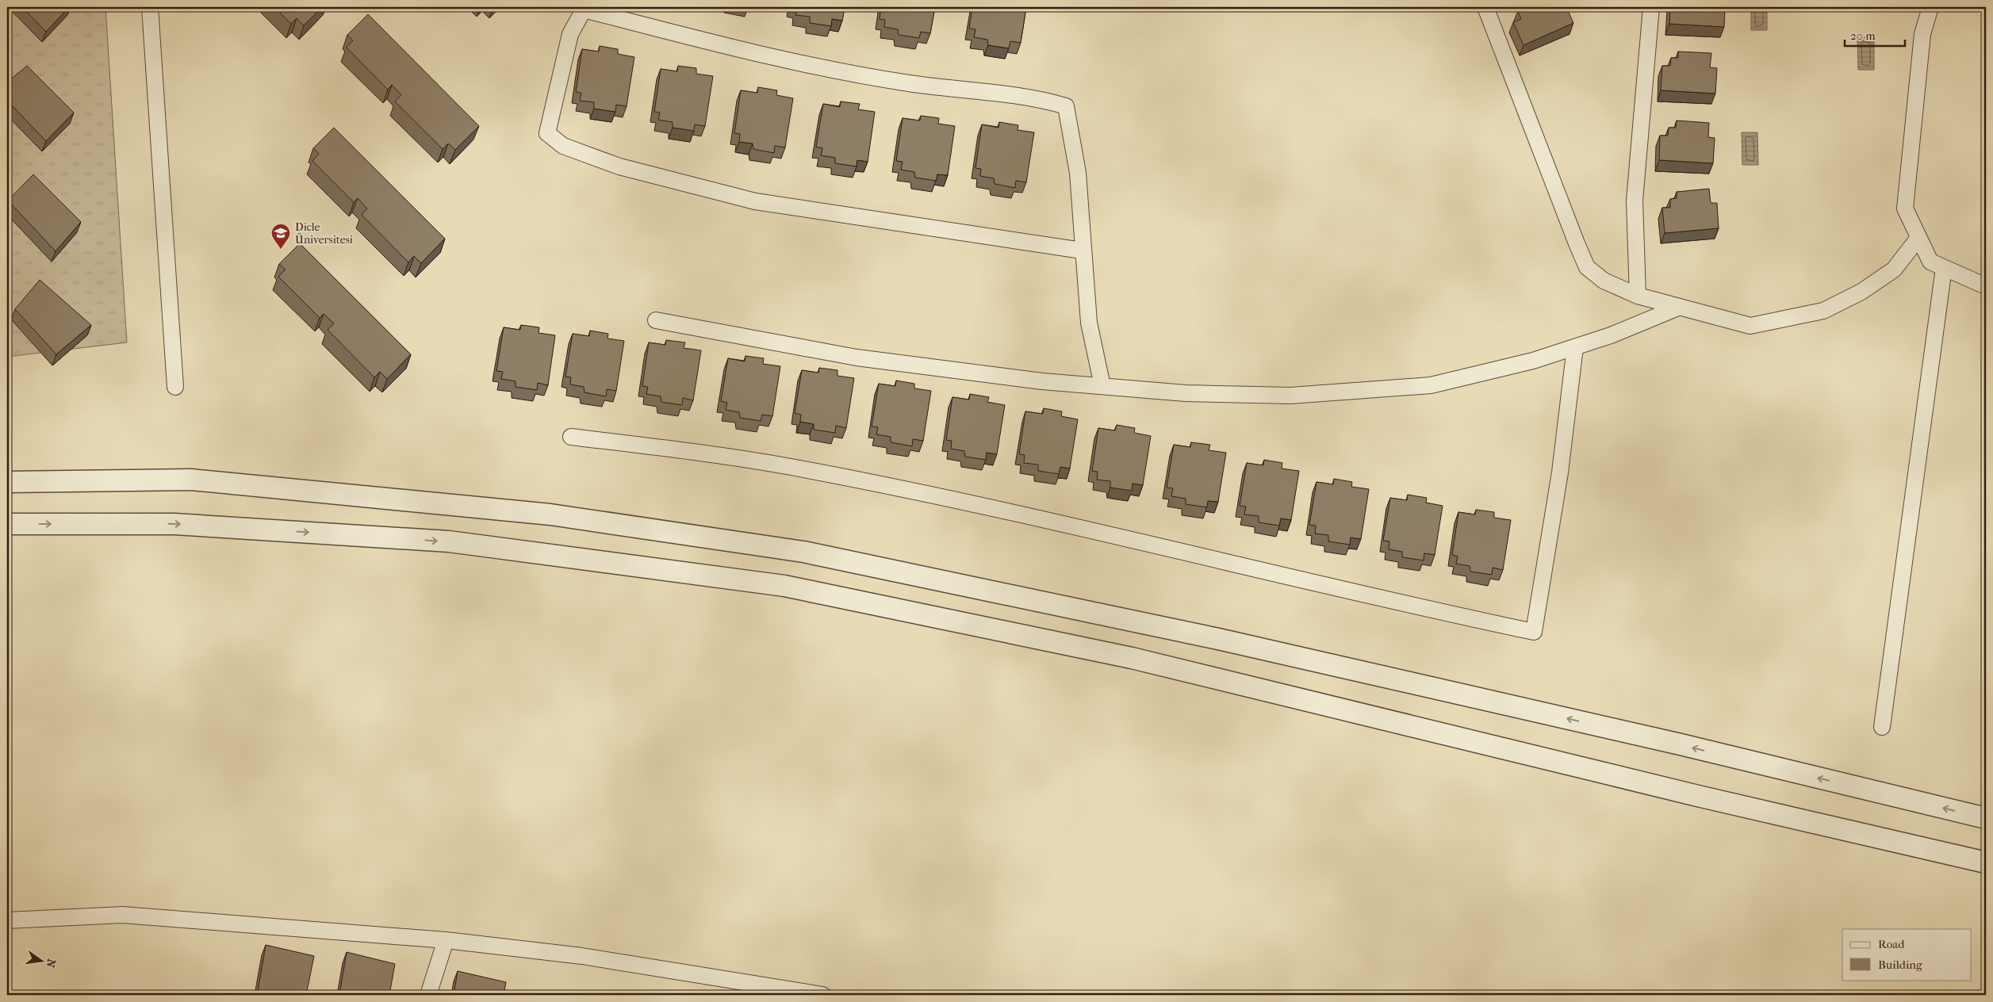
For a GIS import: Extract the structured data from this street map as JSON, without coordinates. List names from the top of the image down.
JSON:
{
  "places": {
    "school or university": ["Dicle Üniversitesi"]
  },
  "legend": ["Road", "Building"],
  "scale_bar": "20 m",
  "north": "right"
}
